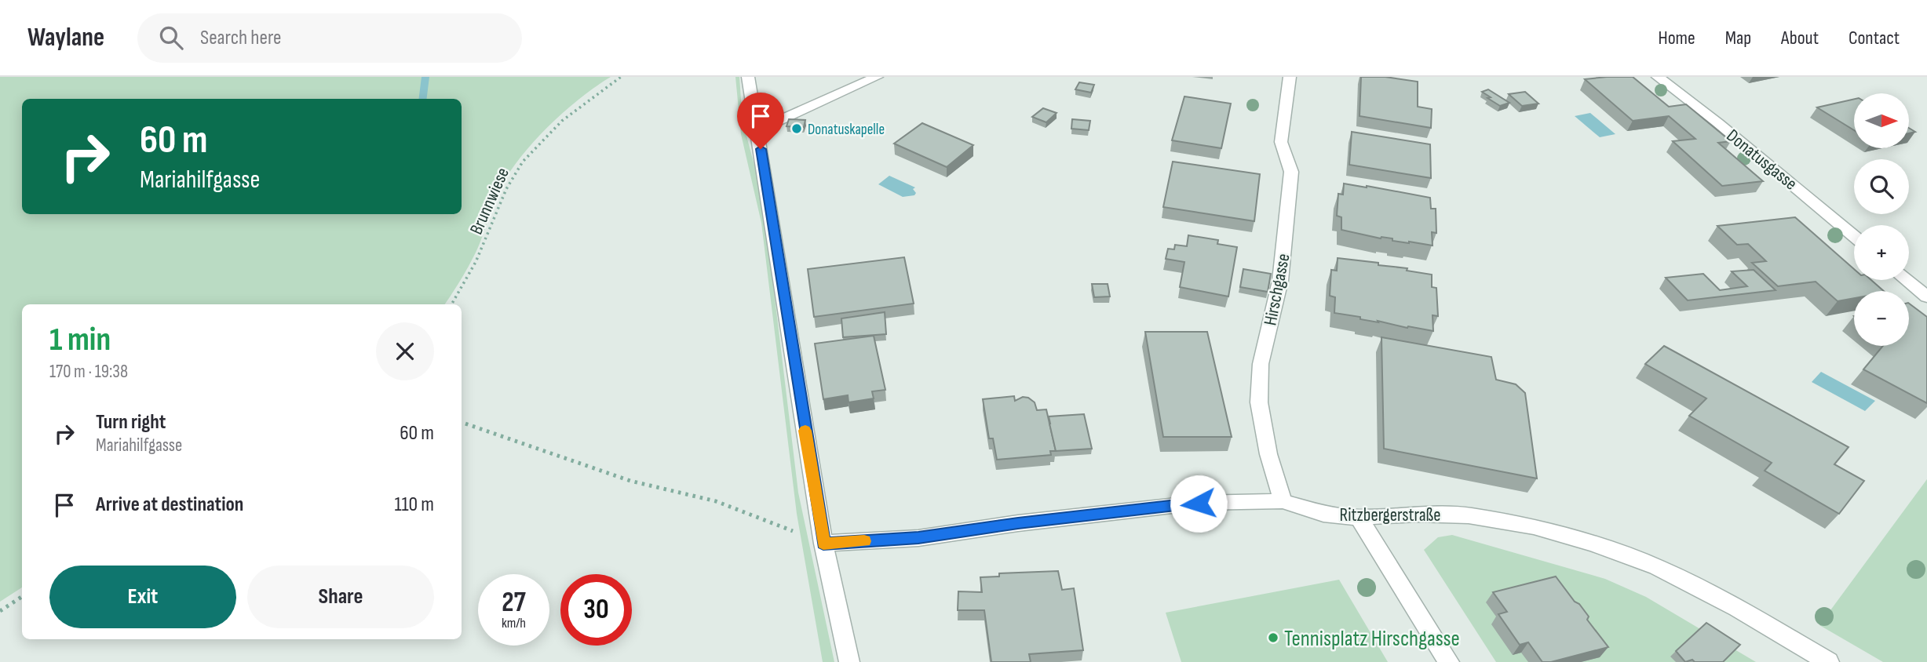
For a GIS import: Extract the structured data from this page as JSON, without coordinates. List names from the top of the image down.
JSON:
{
  "streets": {
    "street": ["Donatusgasse", "Hirschgasse", "Ritzbergerstraße"],
    "path": ["Brunnwiese"]
  },
  "crossings": [
    ["Hirschgasse", "Ritzbergerstraße"]
  ],
  "places": ["Donatuskapelle", "Tennisplatz Hirschgasse"],
  "north": "right",
  "page": {
    "header": "Waylane",
    "search": "Search here",
    "nav": [
      "Home",
      "Map",
      "About",
      "Contact"
    ],
    "map_buttons": ["+", "−"],
    "turn": ["60 m", "Mariahilfgasse"],
    "heading": ["1 min", "170 m · 19:38"],
    "list": [
      {
        "name": "Turn right",
        "note": "Mariahilfgasse",
        "value": "60 m"
      },
      {
        "name": "Arrive at destination",
        "value": "110 m"
      }
    ],
    "buttons": ["Exit", "Share"],
    "speed": "27 km/h",
    "limit": "30"
  }
}
